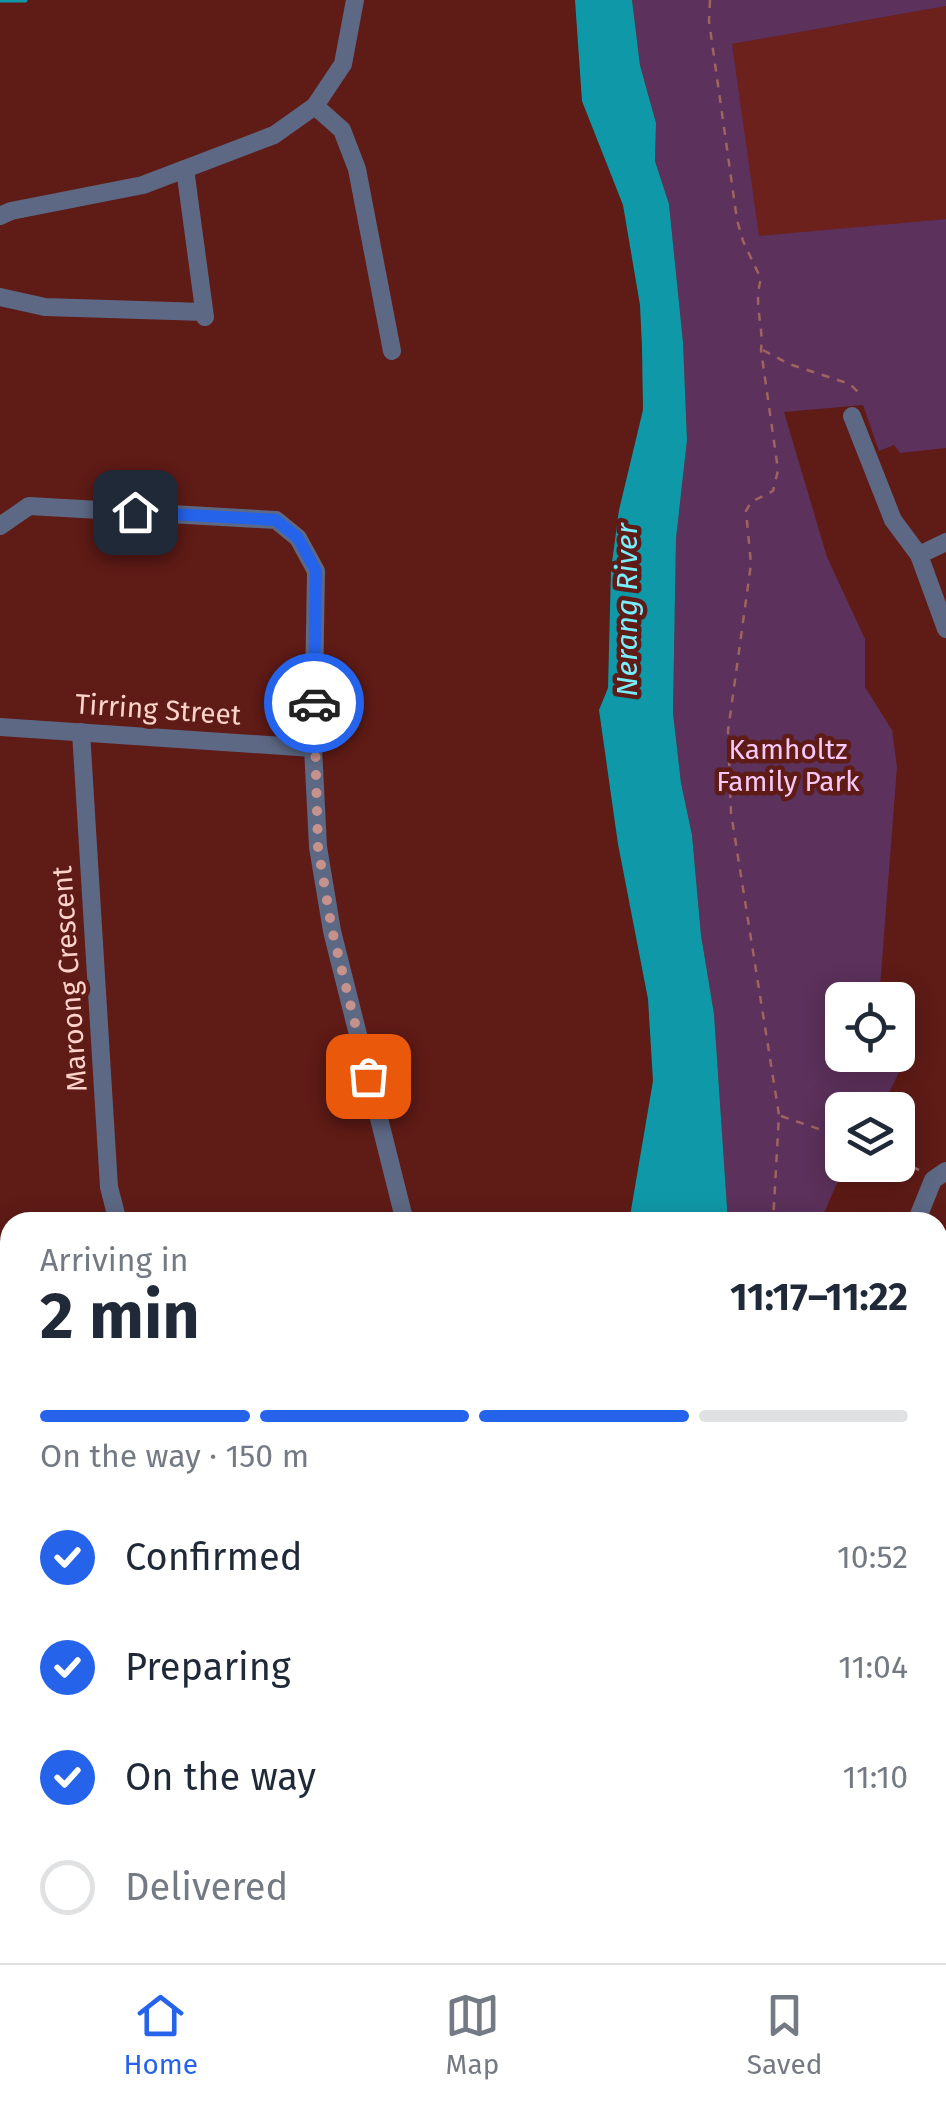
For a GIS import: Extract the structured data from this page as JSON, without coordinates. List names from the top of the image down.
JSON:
{
  "streets": {
    "street": ["Tirring Street", "Maroong Crescent"]
  },
  "crossings": [
    ["Tirring Street", "Maroong Crescent"]
  ],
  "water": ["Nerang River"],
  "parks": ["Kamholtz Family Park"],
  "page": {
    "heading": ["2 min", "Arriving in", "11:17–11:22"],
    "bar": "On the way · 150 m",
    "list": [
      ["Confirmed", "10:52"],
      ["Preparing", "11:04"],
      ["On the way", "11:10"],
      "Delivered"
    ],
    "tabs": ["Home", "Map", "Saved"]
  }
}
